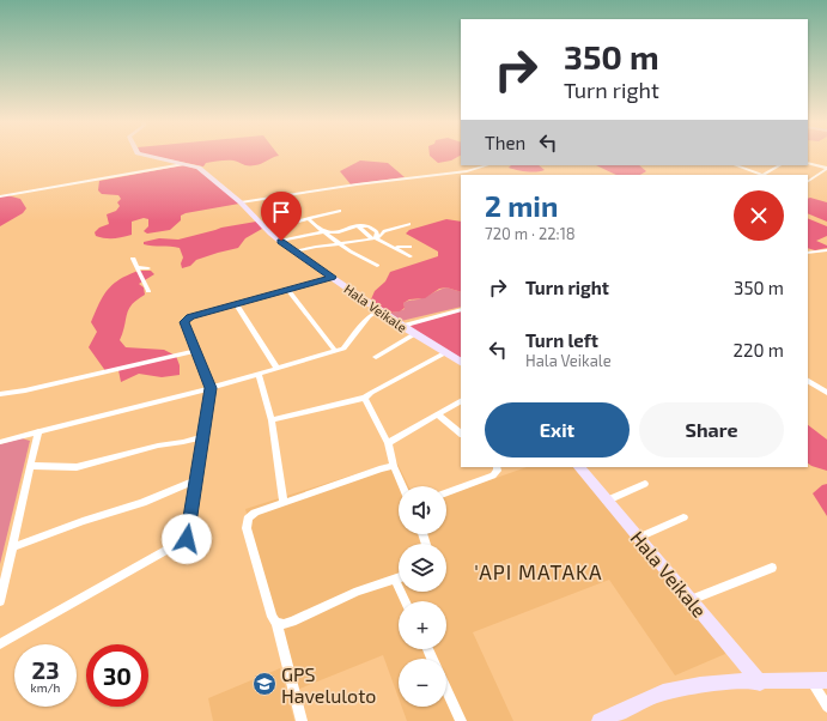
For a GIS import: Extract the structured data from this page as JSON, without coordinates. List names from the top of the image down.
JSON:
{
  "streets": {
    "street": ["Hala Veikale"]
  },
  "districts": ["'API MATAKA"],
  "places": {
    "school or university": ["GPS Haveluloto"]
  },
  "page": {
    "turn": ["350 m", "Turn right"],
    "then": "Then",
    "heading": ["2 min", "720 m · 22:18"],
    "list": [
      {
        "name": "Turn right",
        "value": "350 m"
      },
      {
        "name": "Turn left",
        "note": "Hala Veikale",
        "value": "220 m"
      }
    ],
    "buttons": ["Exit", "Share"],
    "map_buttons": ["+", "−"],
    "speed": "23 km/h",
    "limit": "30"
  }
}
